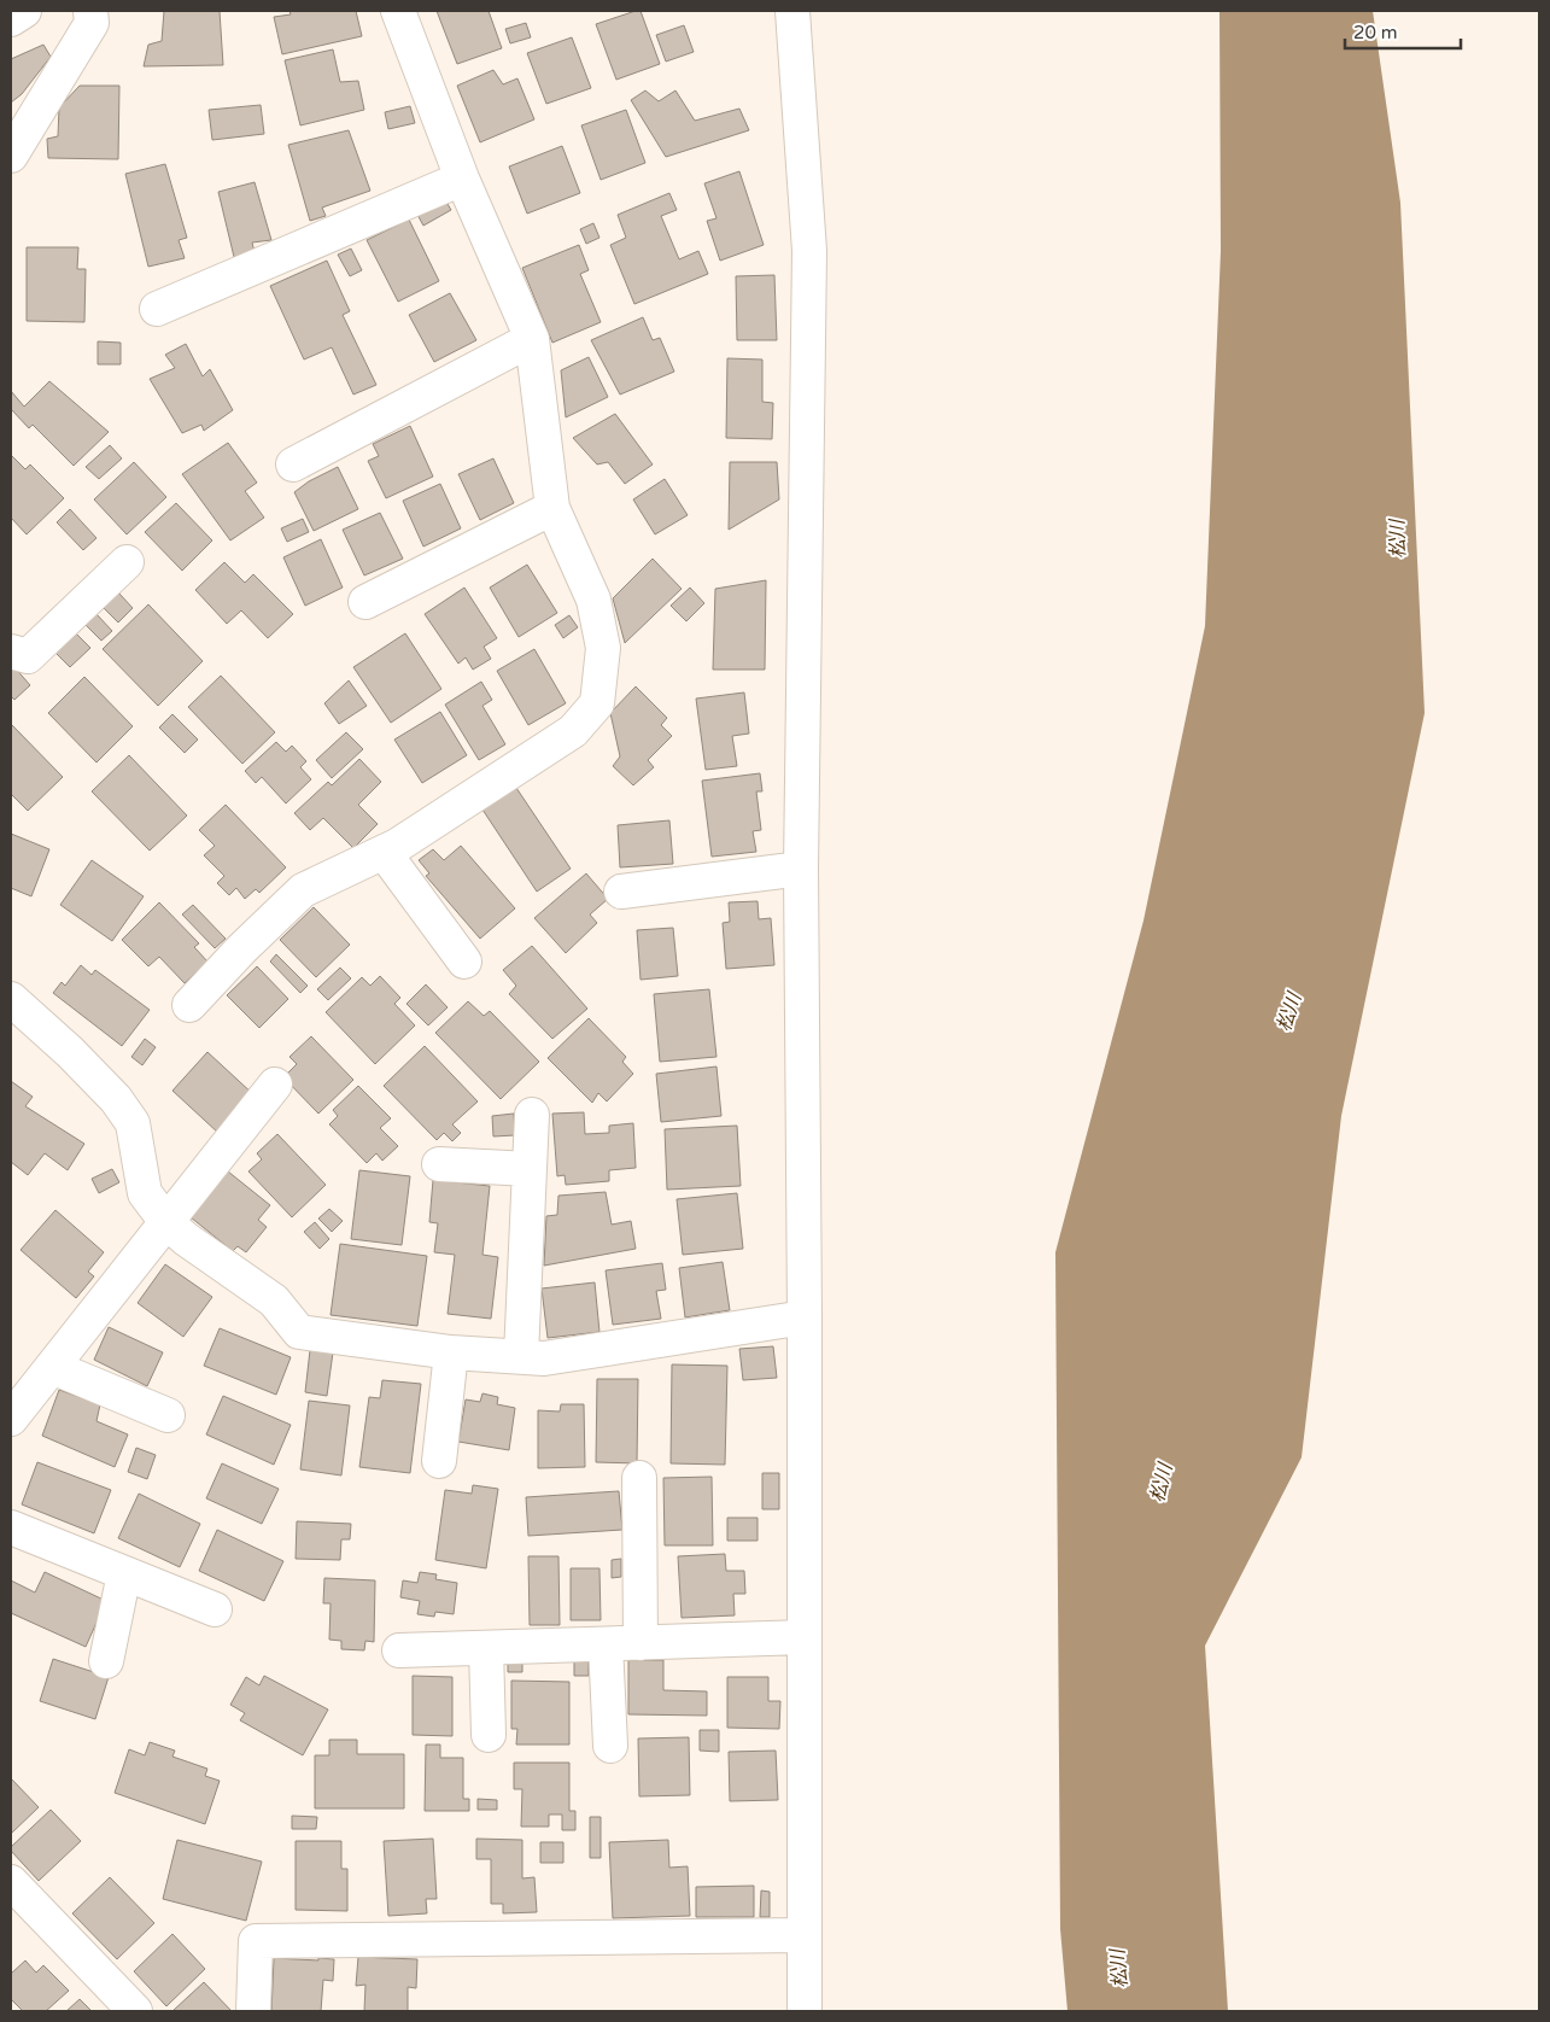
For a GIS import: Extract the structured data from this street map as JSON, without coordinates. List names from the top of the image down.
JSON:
{
  "water": ["松川"],
  "scale_bar": "20 m"
}
